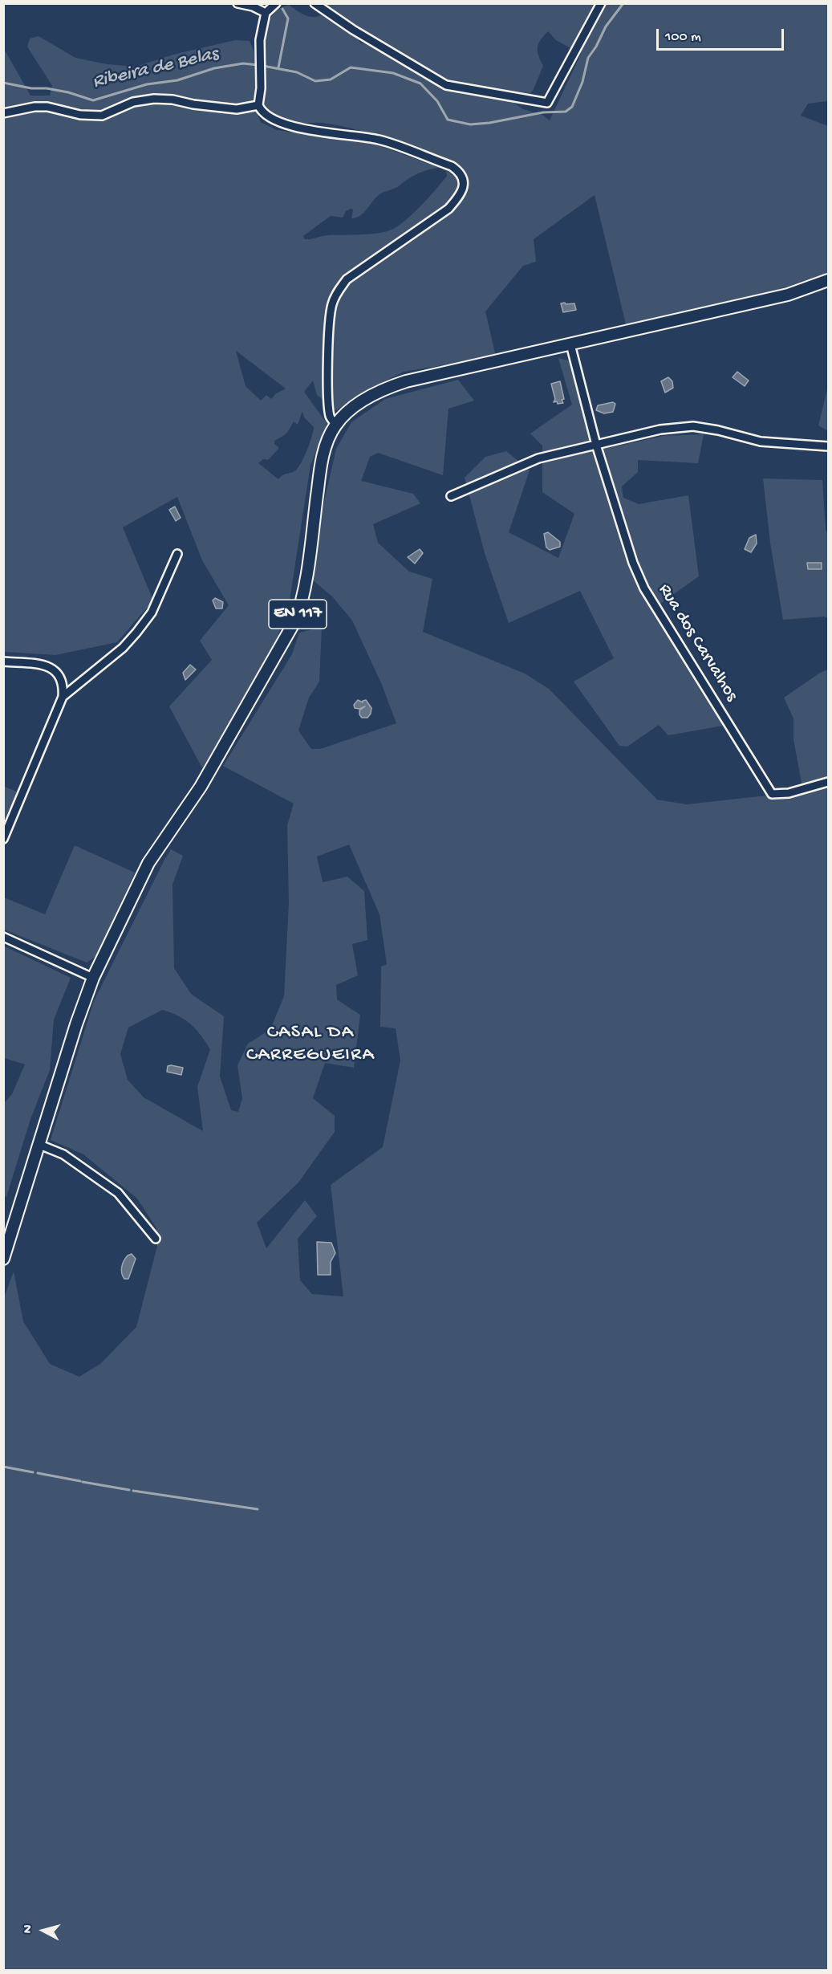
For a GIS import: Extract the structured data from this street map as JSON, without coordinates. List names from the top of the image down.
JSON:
{
  "streets": {
    "main road": ["EN 117"],
    "street": ["Rua dos Carvalhos"]
  },
  "crossings": [
    ["EN 117", "Rua dos Carvalhos"]
  ],
  "districts": ["CASAL DA CARREGUEIRA"],
  "water": ["Ribeira de Belas"],
  "scale_bar": "100 m",
  "north": "left"
}
